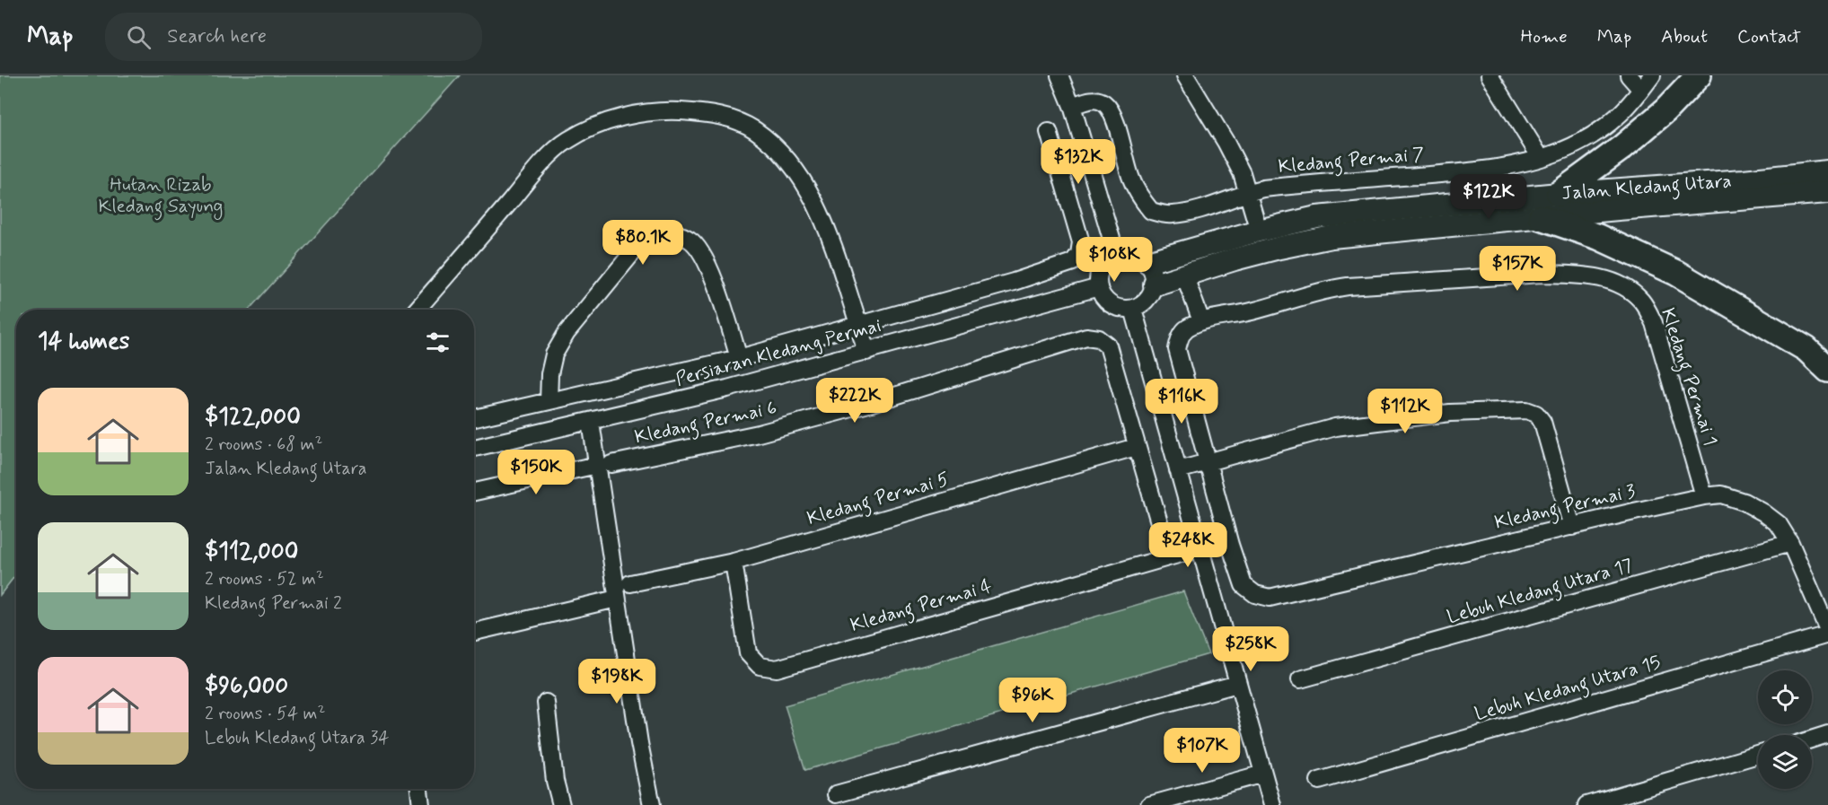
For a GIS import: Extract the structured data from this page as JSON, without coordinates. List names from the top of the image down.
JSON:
{
  "streets": {
    "main road": ["Jalan Kledang Utara"],
    "street": [
      "Kledang Permai 7",
      "Persiaran Kledang Permai",
      "Kledang Permai 1",
      "Kledang Permai 6",
      "Kledang Permai 5",
      "Kledang Permai 3",
      "Lebuh Kledang Utara 17",
      "Kledang Permai 4",
      "Lebuh Kledang Utara 15"
    ]
  },
  "crossings": [
    ["Jalan Kledang Utara", "Persiaran Kledang Permai"],
    ["Kledang Permai 1", "Kledang Permai 3"],
    ["Kledang Permai 6", "Kledang Permai 5"],
    ["Kledang Permai 5", "Kledang Permai 4"],
    ["Kledang Permai 3", "Lebuh Kledang Utara 17"]
  ],
  "parks": ["Hutan Rizab Kledang Sayung"],
  "page": {
    "header": "Map",
    "search": "Search here",
    "nav": [
      "Home",
      "Map",
      "About",
      "Contact"
    ],
    "price": [
      "$132K",
      "$122K",
      "$80.1K",
      "$108K",
      "$157K",
      "$222K",
      "$116K",
      "$112K",
      "$150K",
      "$248K",
      "$258K",
      "$198K",
      "$96K",
      "$107K"
    ],
    "heading": "14 homes",
    "list": [
      {
        "name": "$122,000",
        "note": "2 rooms · 68 m² · Jalan Kledang Utara"
      },
      {
        "name": "$112,000",
        "note": "2 rooms · 52 m² · Kledang Permai 2"
      },
      {
        "name": "$96,000",
        "note": "2 rooms · 54 m² · Lebuh Kledang Utara 34"
      }
    ]
  }
}
